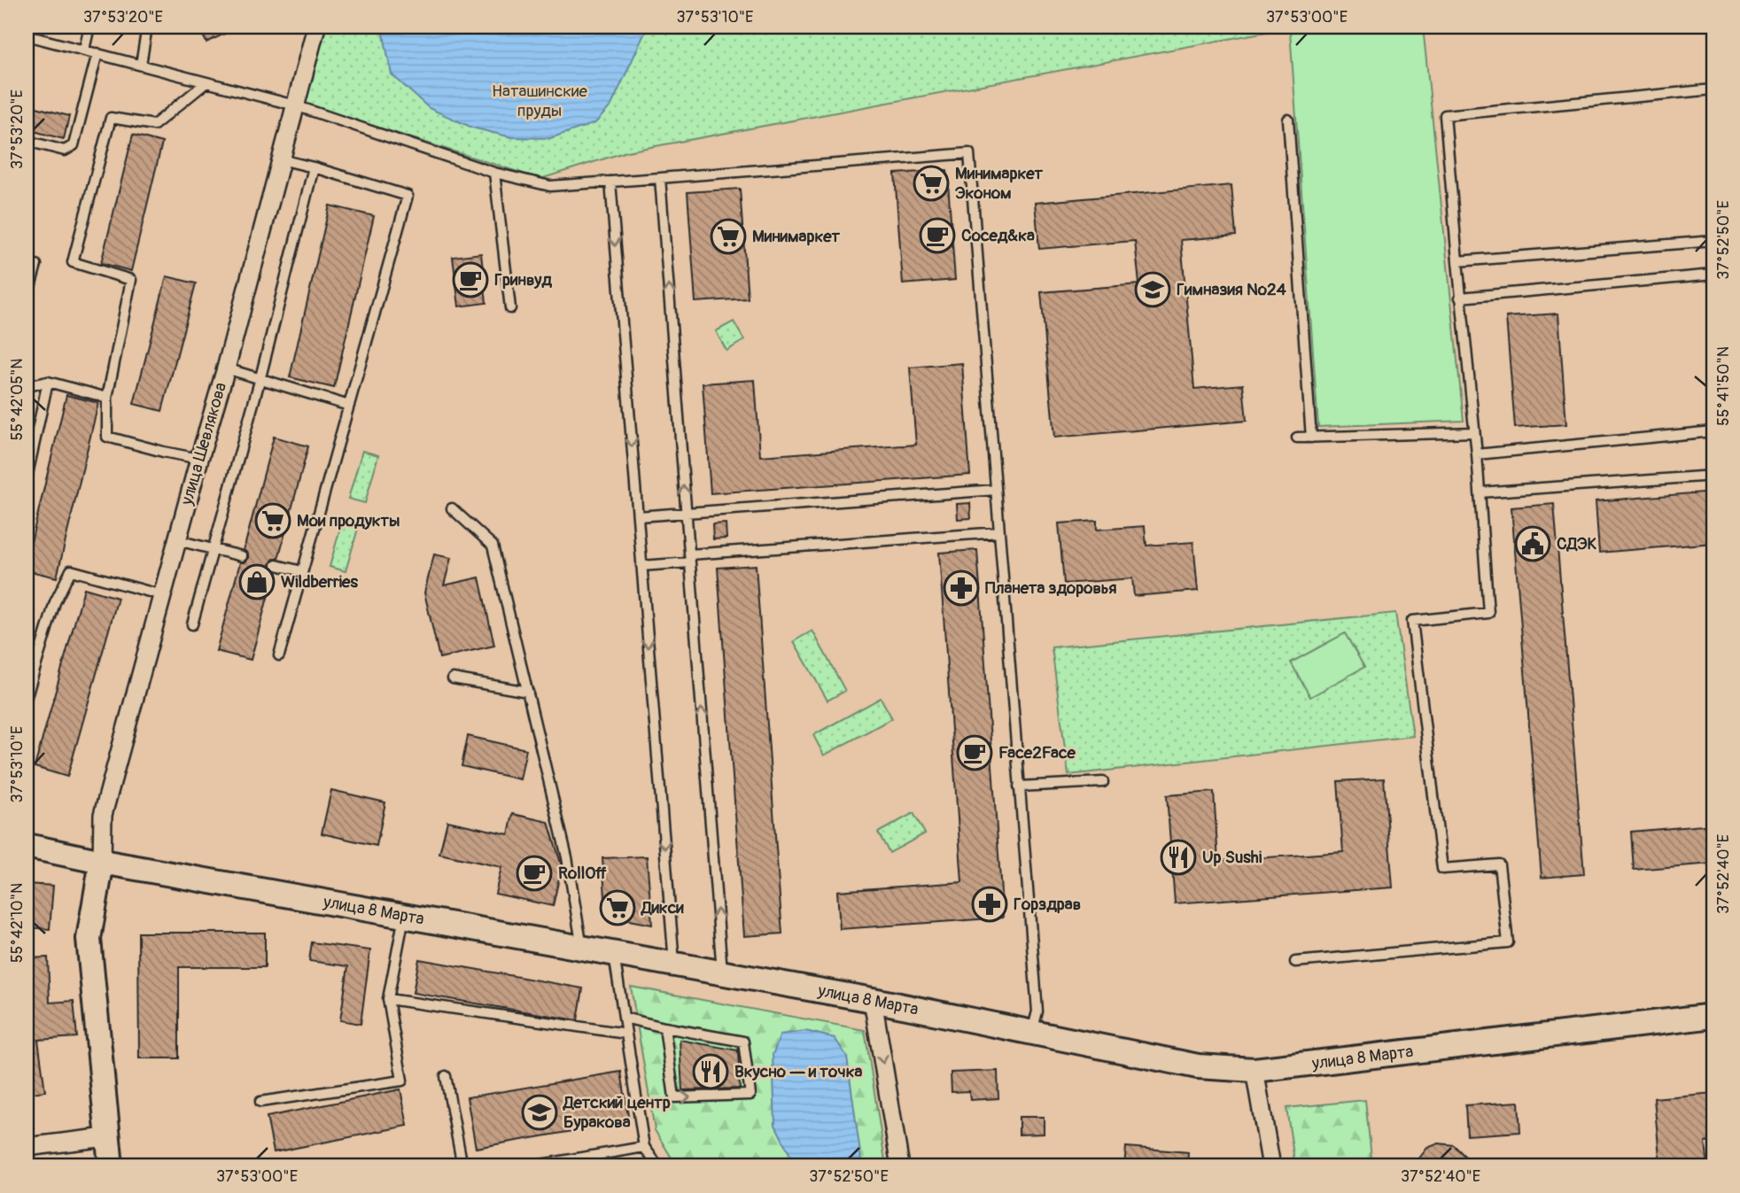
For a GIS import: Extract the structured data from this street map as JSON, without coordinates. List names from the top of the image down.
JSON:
{
  "streets": {
    "street": ["улица Шевлякова", "улица 8 Марта"]
  },
  "crossings": [
    ["улица Шевлякова", "улица 8 Марта"]
  ],
  "parks": ["Наташинские пруды"],
  "places": {
    "supermarket": [
      "Минимаркет Эконом",
      "Минимаркет",
      "Мои продукты",
      "Дикси"
    ],
    "cafe": [
      "Сосед&ка",
      "Гринвуд",
      "Face2Face",
      "RollOff"
    ],
    "school or university": ["Гимназия №24", "Детский центр Буракова"],
    "public building": ["СДЭК"],
    "shop": ["Wildberries"],
    "pharmacy": ["Планета здоровья", "Горздрав"],
    "restaurant": ["Up Sushi", "Вкусно — и точка"]
  },
  "coordinates": [
    "37°53'20\"E",
    "37°53'10\"E",
    "37°53'00\"E",
    "37°52'50\"E",
    "55°41'50\"N",
    "55°42'05\"N",
    "37°52'40\"E",
    "55°42'10\"N"
  ]
}
